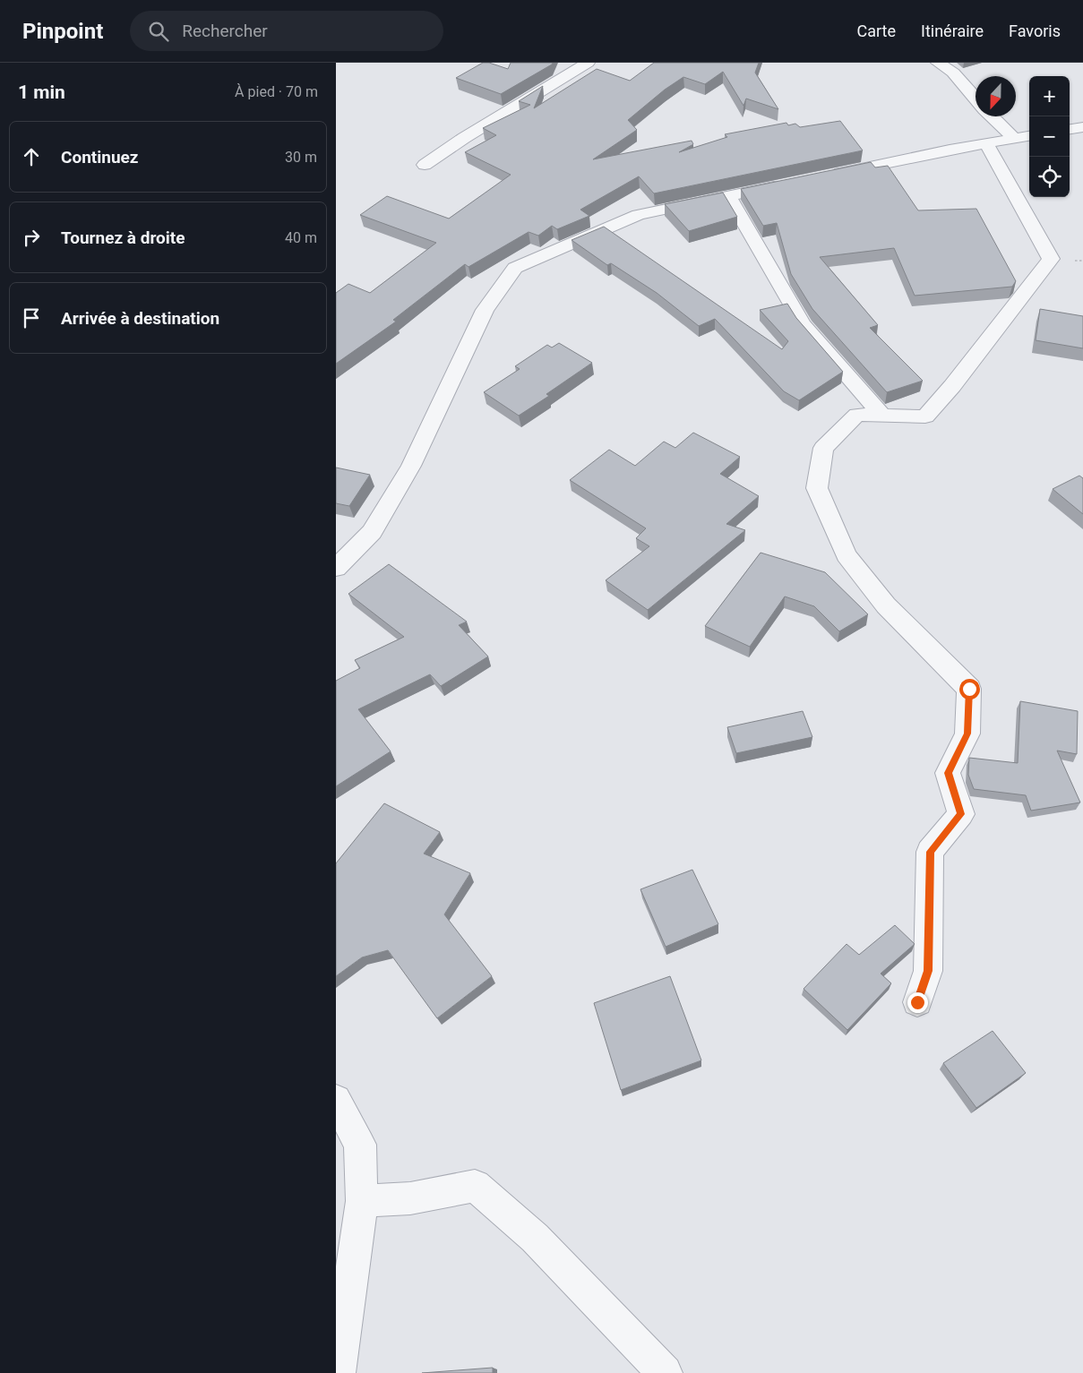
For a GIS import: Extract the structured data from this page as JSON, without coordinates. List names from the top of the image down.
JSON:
{
  "north": "bottom",
  "page": {
    "header": "Pinpoint",
    "search": "Rechercher",
    "nav": ["Carte", "Itinéraire", "Favoris"],
    "heading": ["1 min", "À pied · 70 m"],
    "map_buttons": ["+", "−"],
    "list": [
      ["Continuez", "30 m"],
      ["Tournez à droite", "40 m"],
      "Arrivée à destination"
    ]
  }
}
